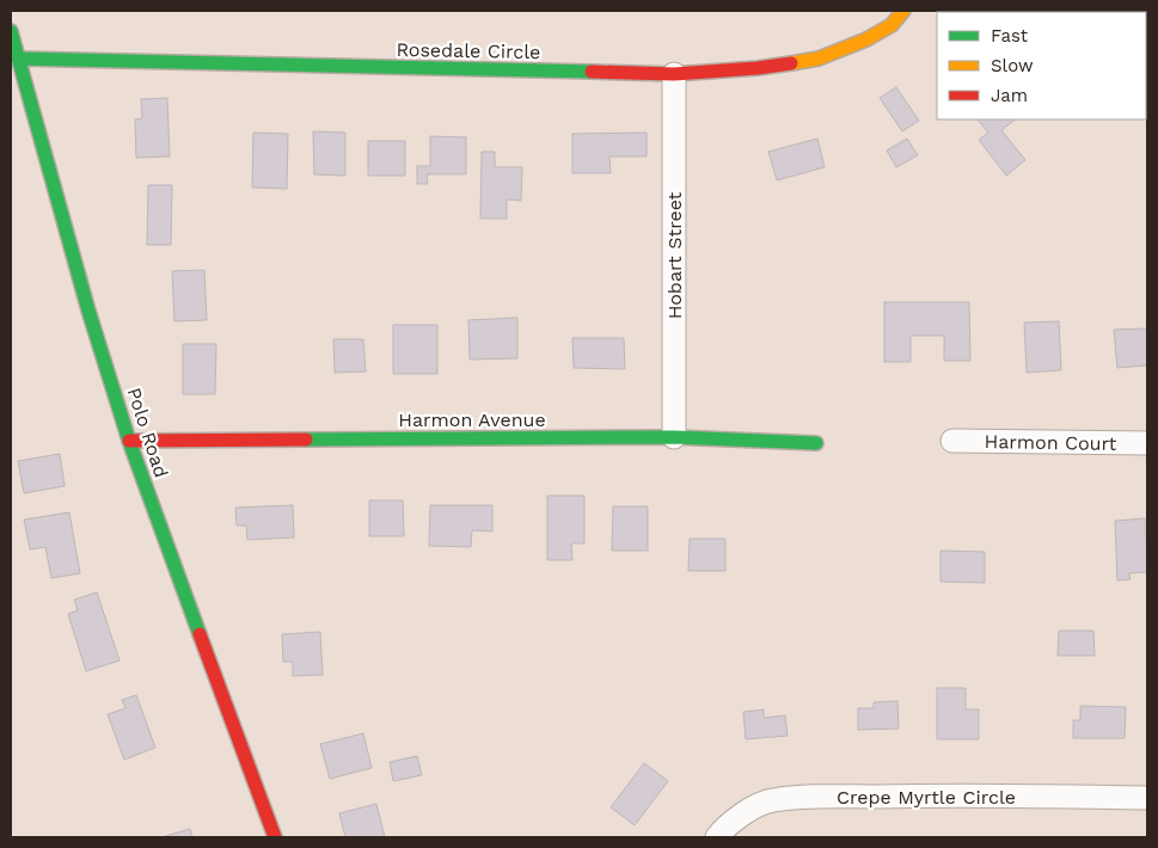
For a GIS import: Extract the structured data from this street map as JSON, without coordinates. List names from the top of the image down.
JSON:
{
  "streets": {
    "street": [
      "Rosedale Circle",
      "Hobart Street",
      "Harmon Avenue",
      "Polo Road",
      "Harmon Court",
      "Crepe Myrtle Circle"
    ]
  },
  "crossings": [
    ["Rosedale Circle", "Hobart Street"],
    ["Rosedale Circle", "Polo Road"],
    ["Hobart Street", "Harmon Avenue"],
    ["Harmon Avenue", "Polo Road"]
  ],
  "legend": ["Fast", "Slow", "Jam"]
}
